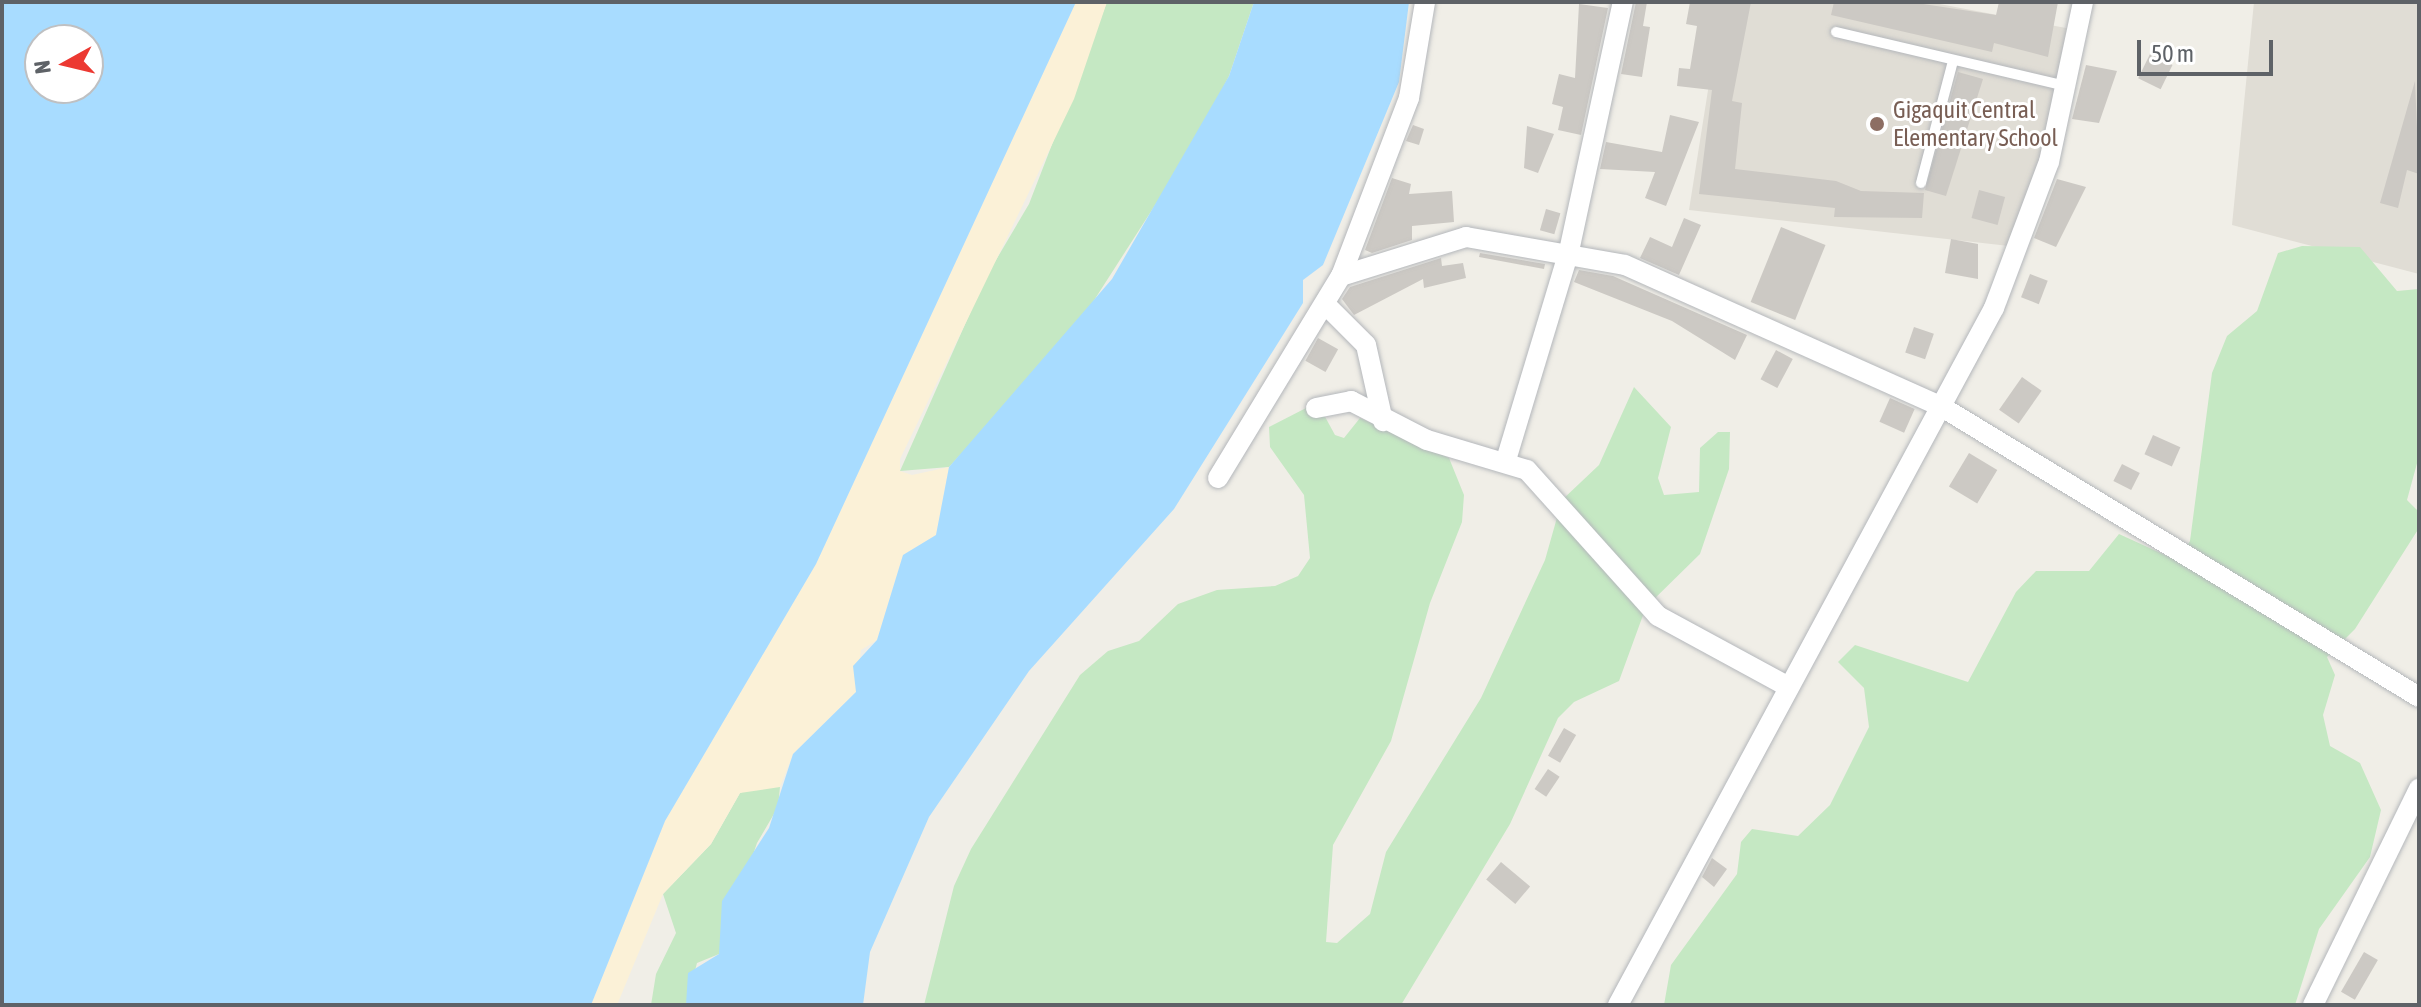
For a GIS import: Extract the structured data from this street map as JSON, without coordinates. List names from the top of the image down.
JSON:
{
  "places": ["Gigaquit Central Elementary School"],
  "scale_bar": "50 m",
  "north": "left"
}
